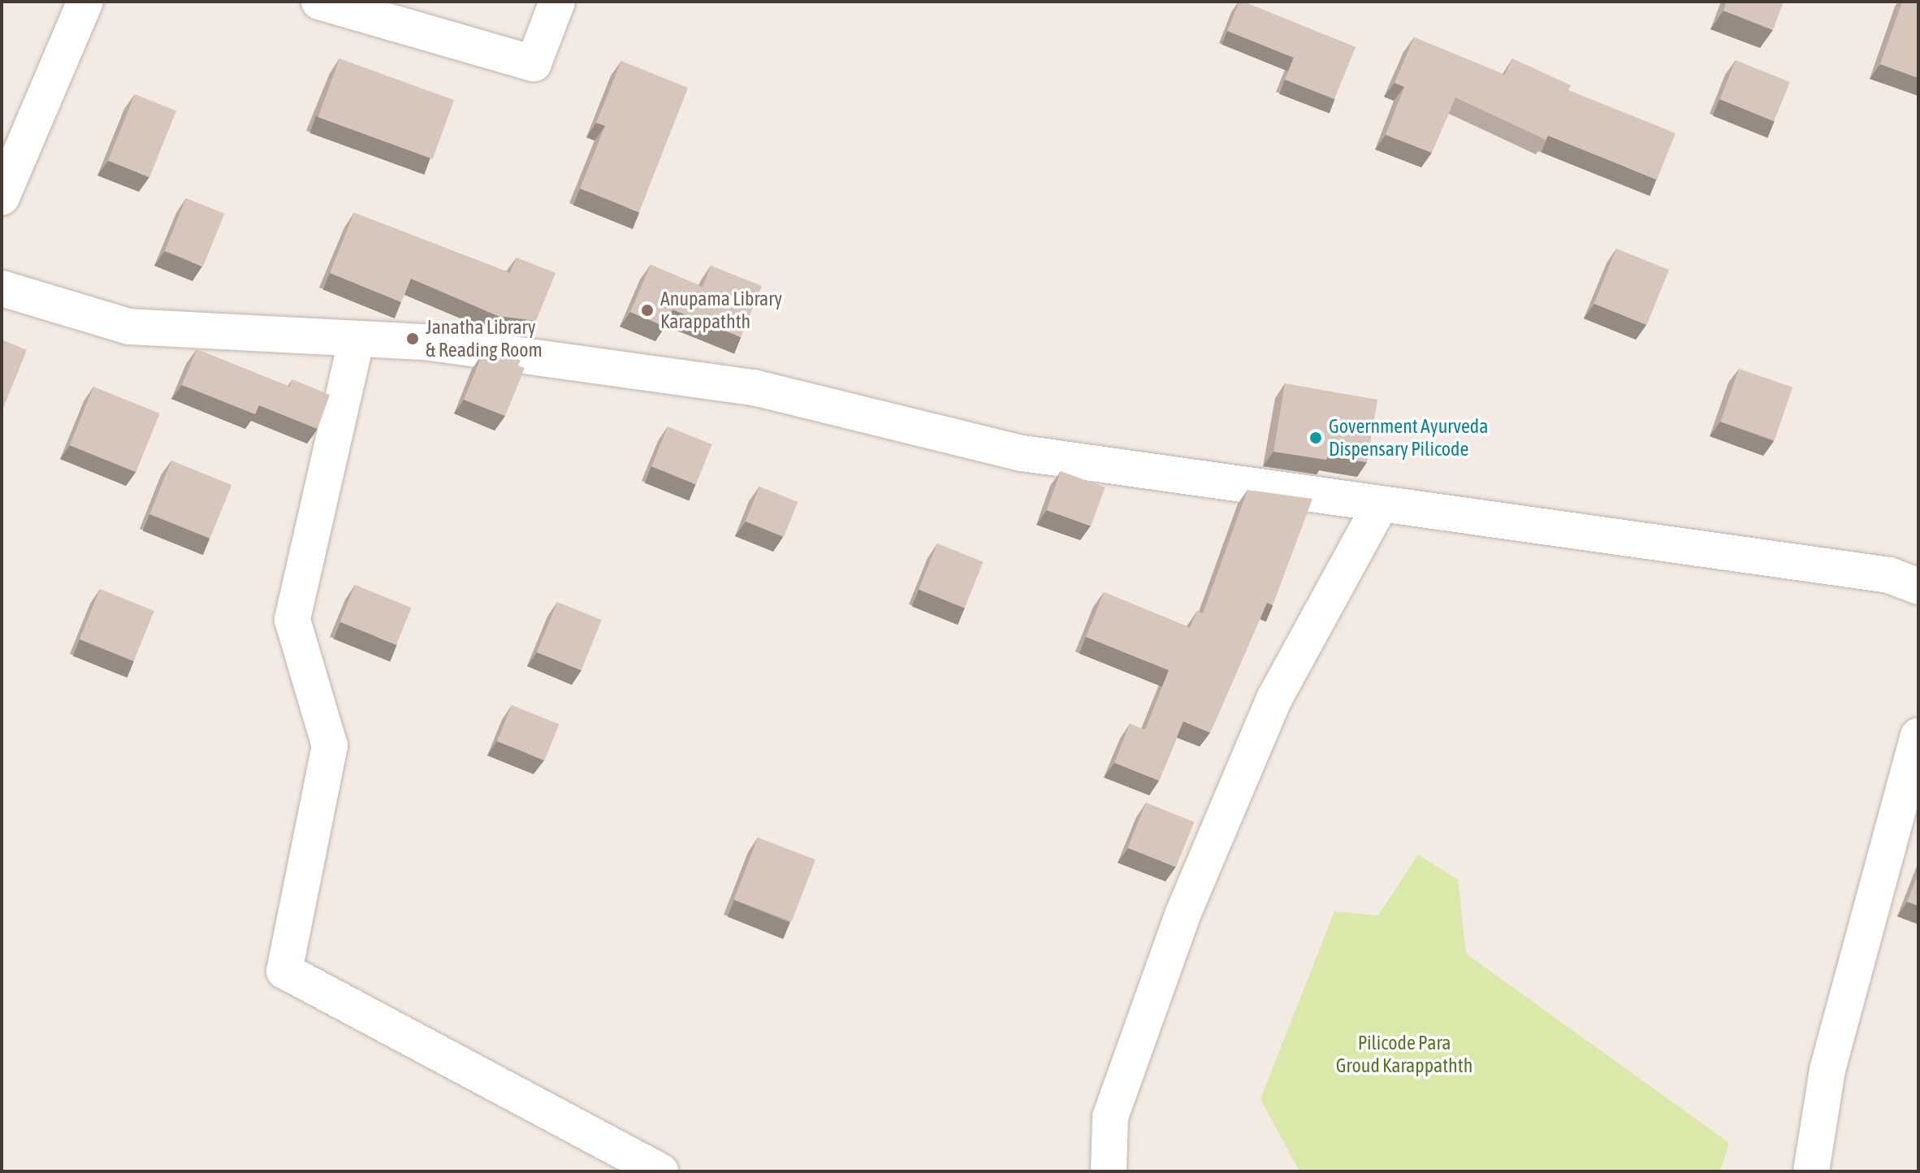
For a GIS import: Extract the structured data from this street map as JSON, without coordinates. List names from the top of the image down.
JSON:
{
  "parks": ["Pilicode Para Groud Karappathth"],
  "places": ["Anupama Library Karappathth", "Janatha Library & Reading Room", "Government Ayurveda Dispensary Pilicode"]
}
